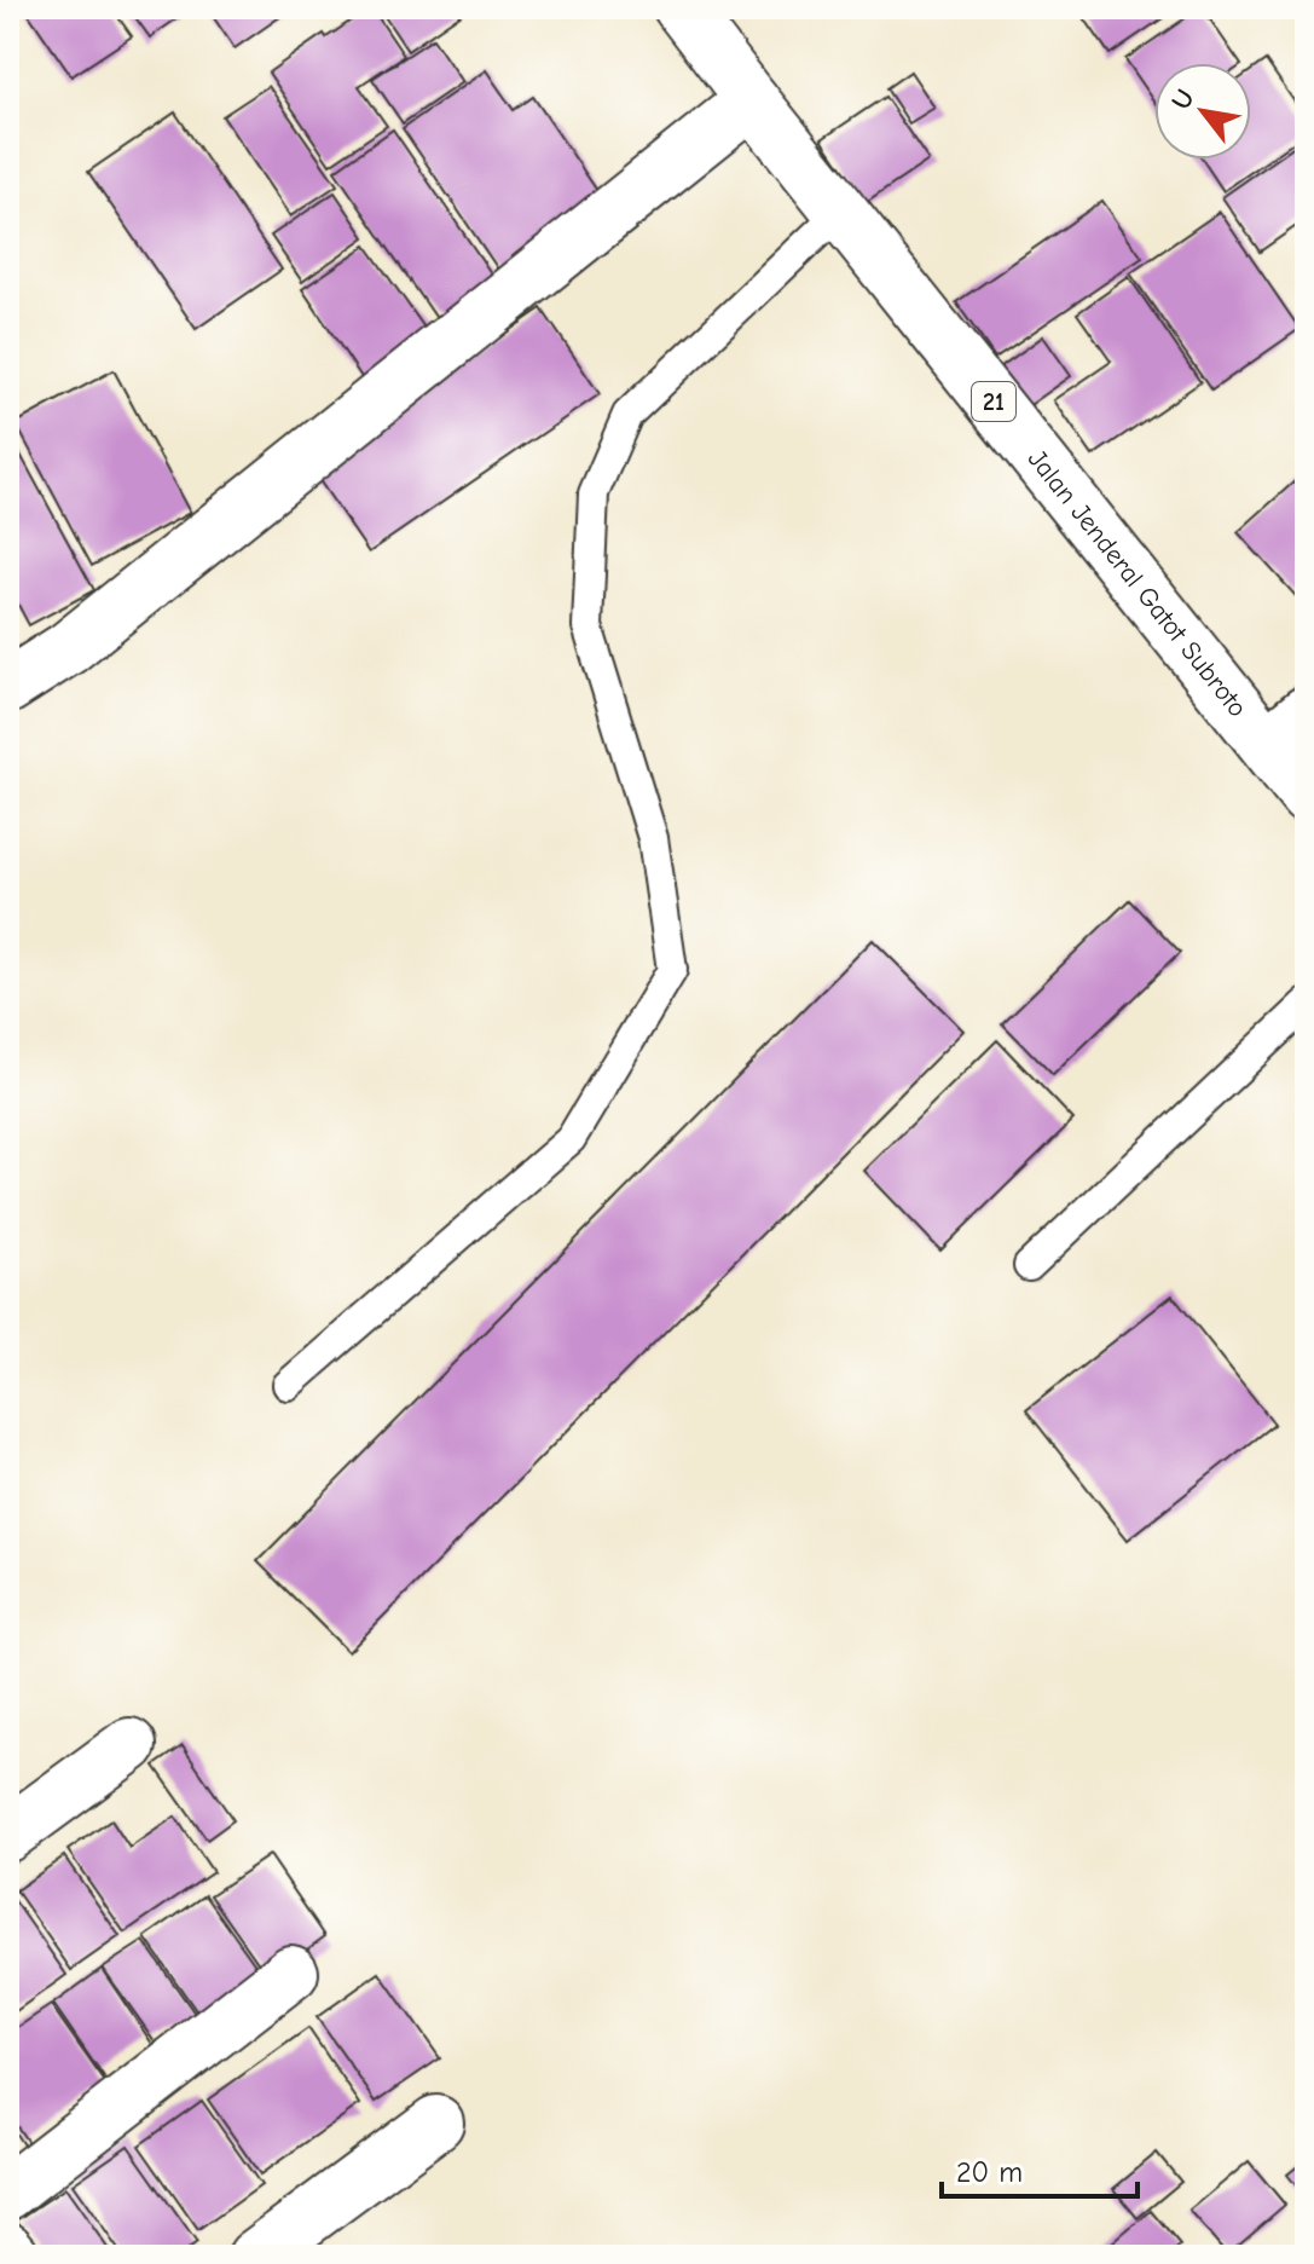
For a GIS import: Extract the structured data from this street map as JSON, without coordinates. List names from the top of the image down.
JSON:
{
  "streets": {
    "main road": ["21", "Jalan Jenderal Gatot Subroto"]
  },
  "scale_bar": "20 m",
  "north": "top left"
}
